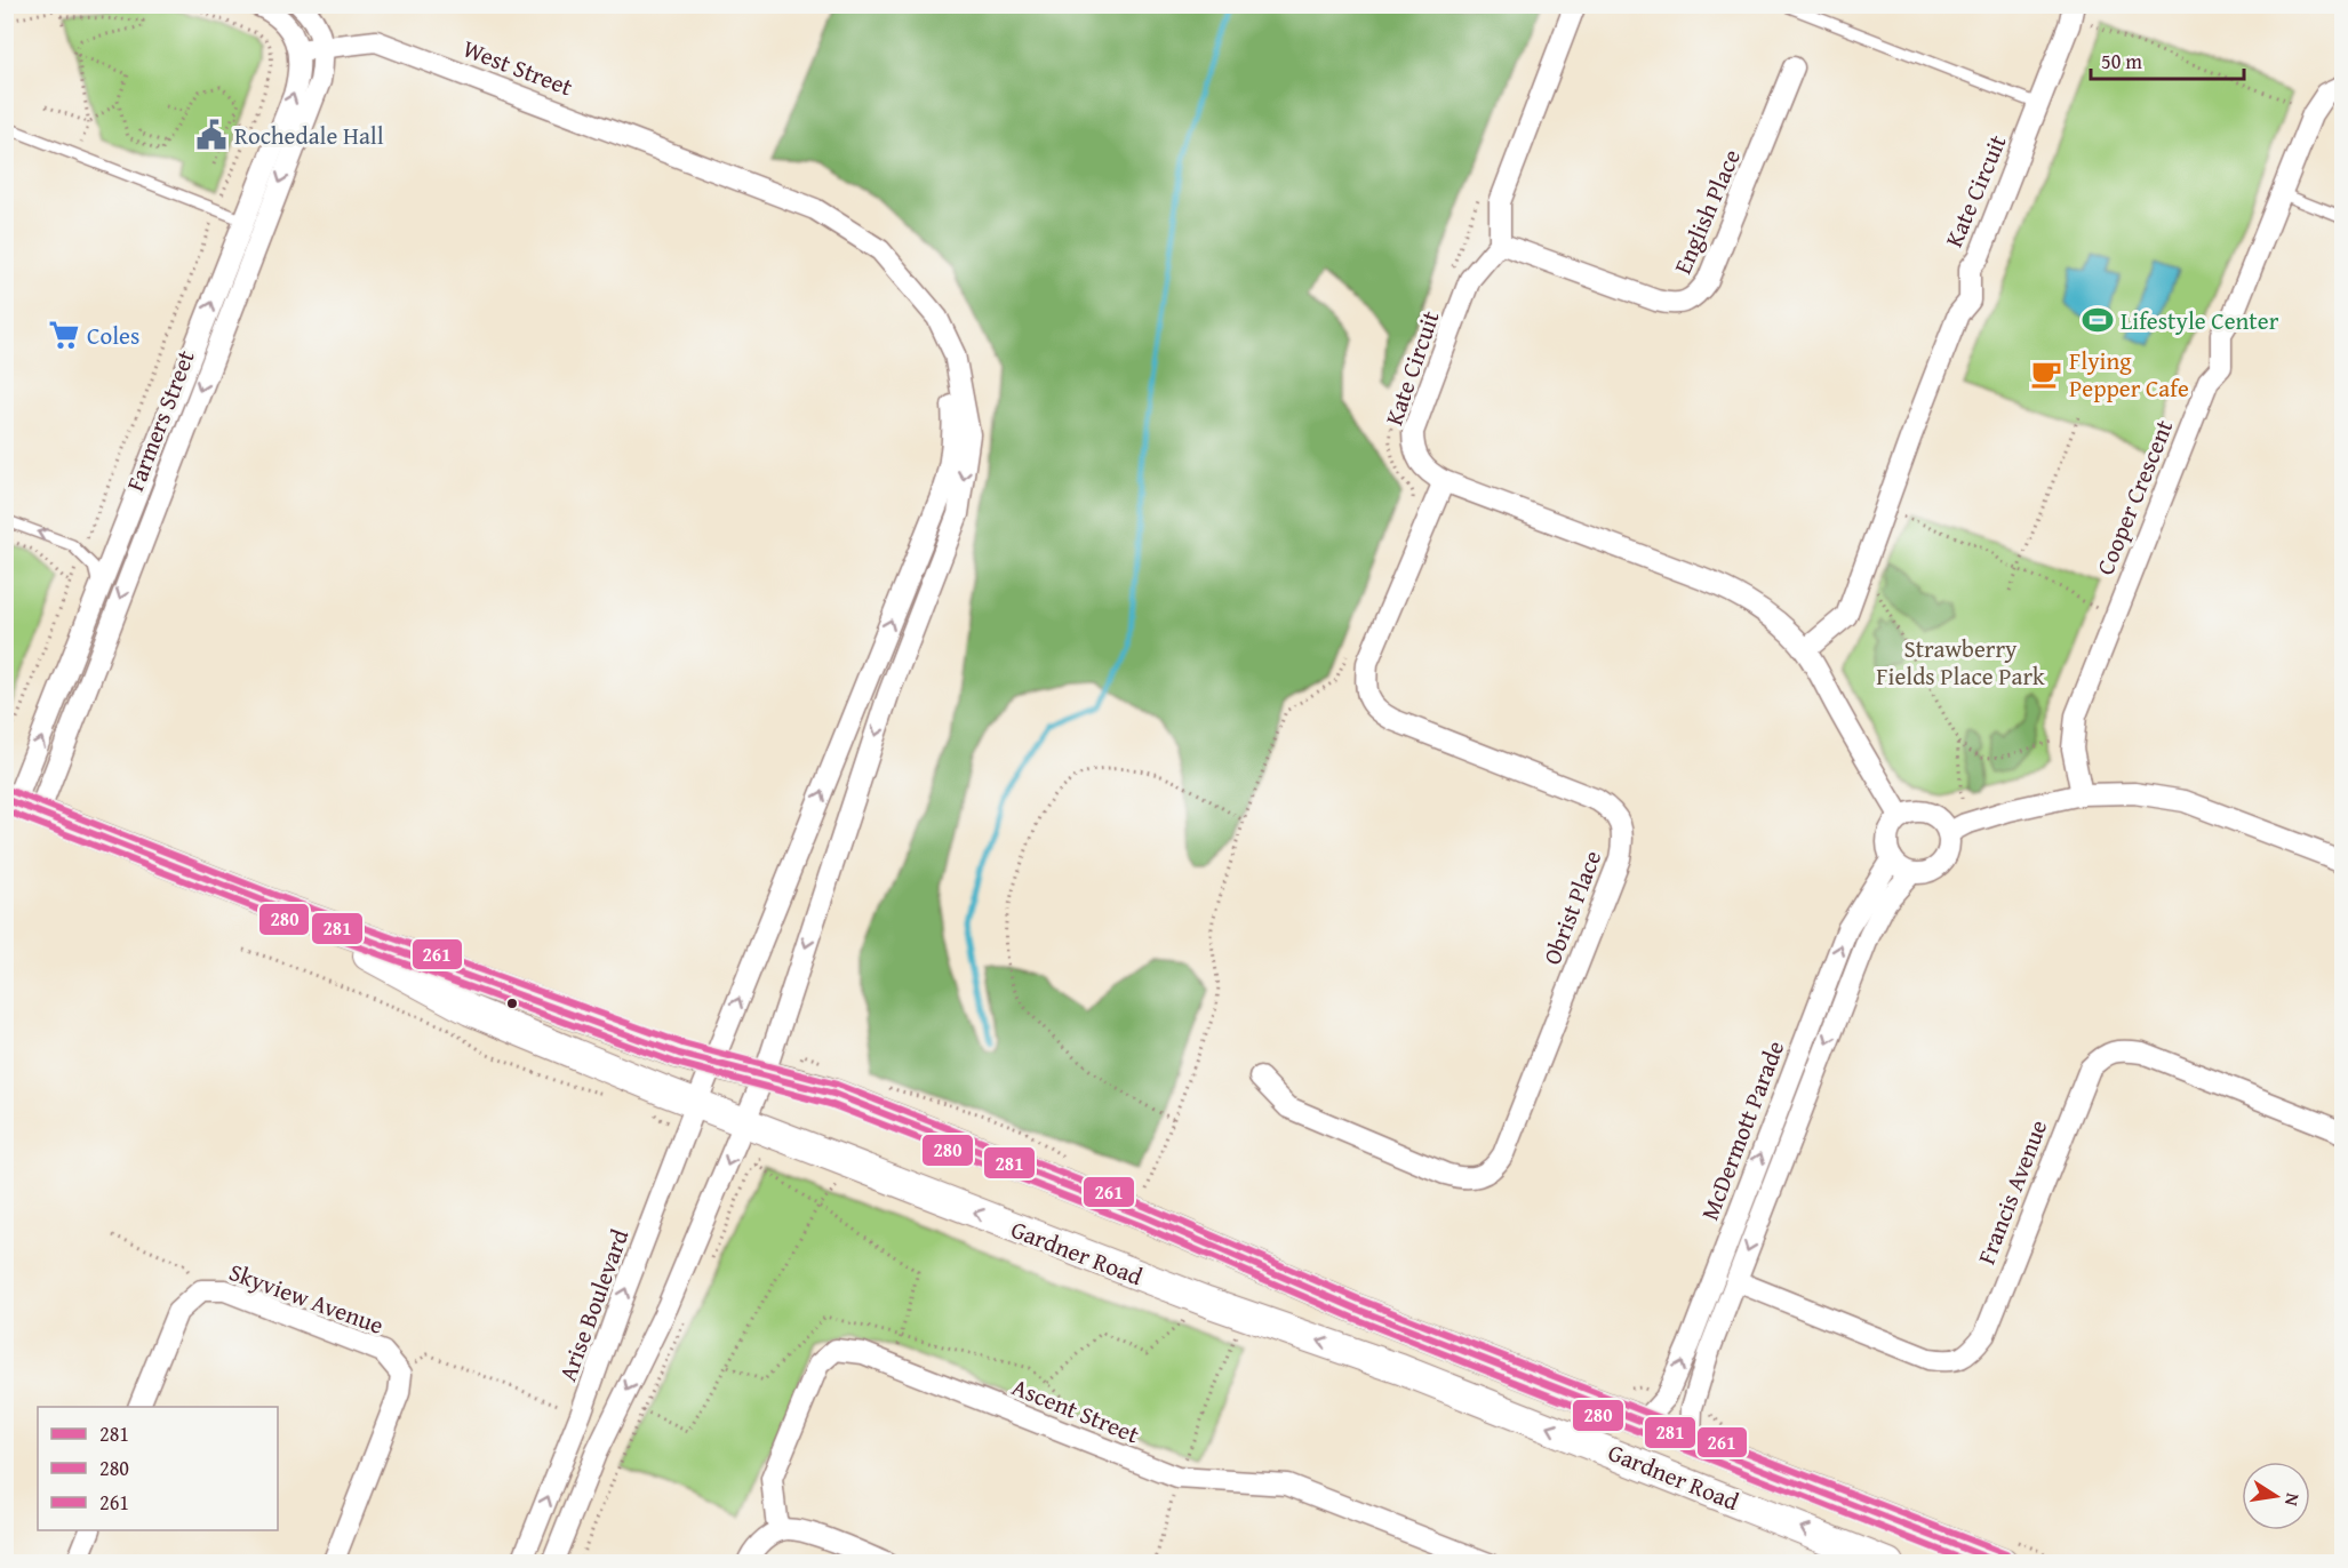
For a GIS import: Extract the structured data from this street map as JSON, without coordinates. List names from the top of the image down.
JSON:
{
  "streets": {
    "street": [
      "West Street",
      "Kate Circuit",
      "English Place",
      "Farmers Street",
      "Cooper Crescent",
      "Obrist Place",
      "McDermott Parade",
      "Francis Avenue",
      "Gardner Road",
      "Skyview Avenue",
      "Arise Boulevard",
      "Ascent Street"
    ]
  },
  "crossings": [
    ["West Street", "Farmers Street"],
    ["West Street", "Arise Boulevard"],
    ["Kate Circuit", "English Place"],
    ["Kate Circuit", "Obrist Place"],
    ["Kate Circuit", "McDermott Parade"],
    ["Farmers Street", "Gardner Road"],
    ["McDermott Parade", "Francis Avenue"],
    ["McDermott Parade", "Gardner Road"],
    ["Gardner Road", "Arise Boulevard"]
  ],
  "parks": ["Strawberry Fields Place Park"],
  "places": {
    "public building": ["Rochedale Hall"],
    "sports": ["Lifestyle Center"],
    "supermarket": ["Coles"],
    "cafe": ["Flying Pepper Cafe"]
  },
  "lines": ["transit line 261", "transit line 281", "transit line 280"],
  "legend": ["281", "280", "261"],
  "scale_bar": "50 m",
  "north": "right"
}
